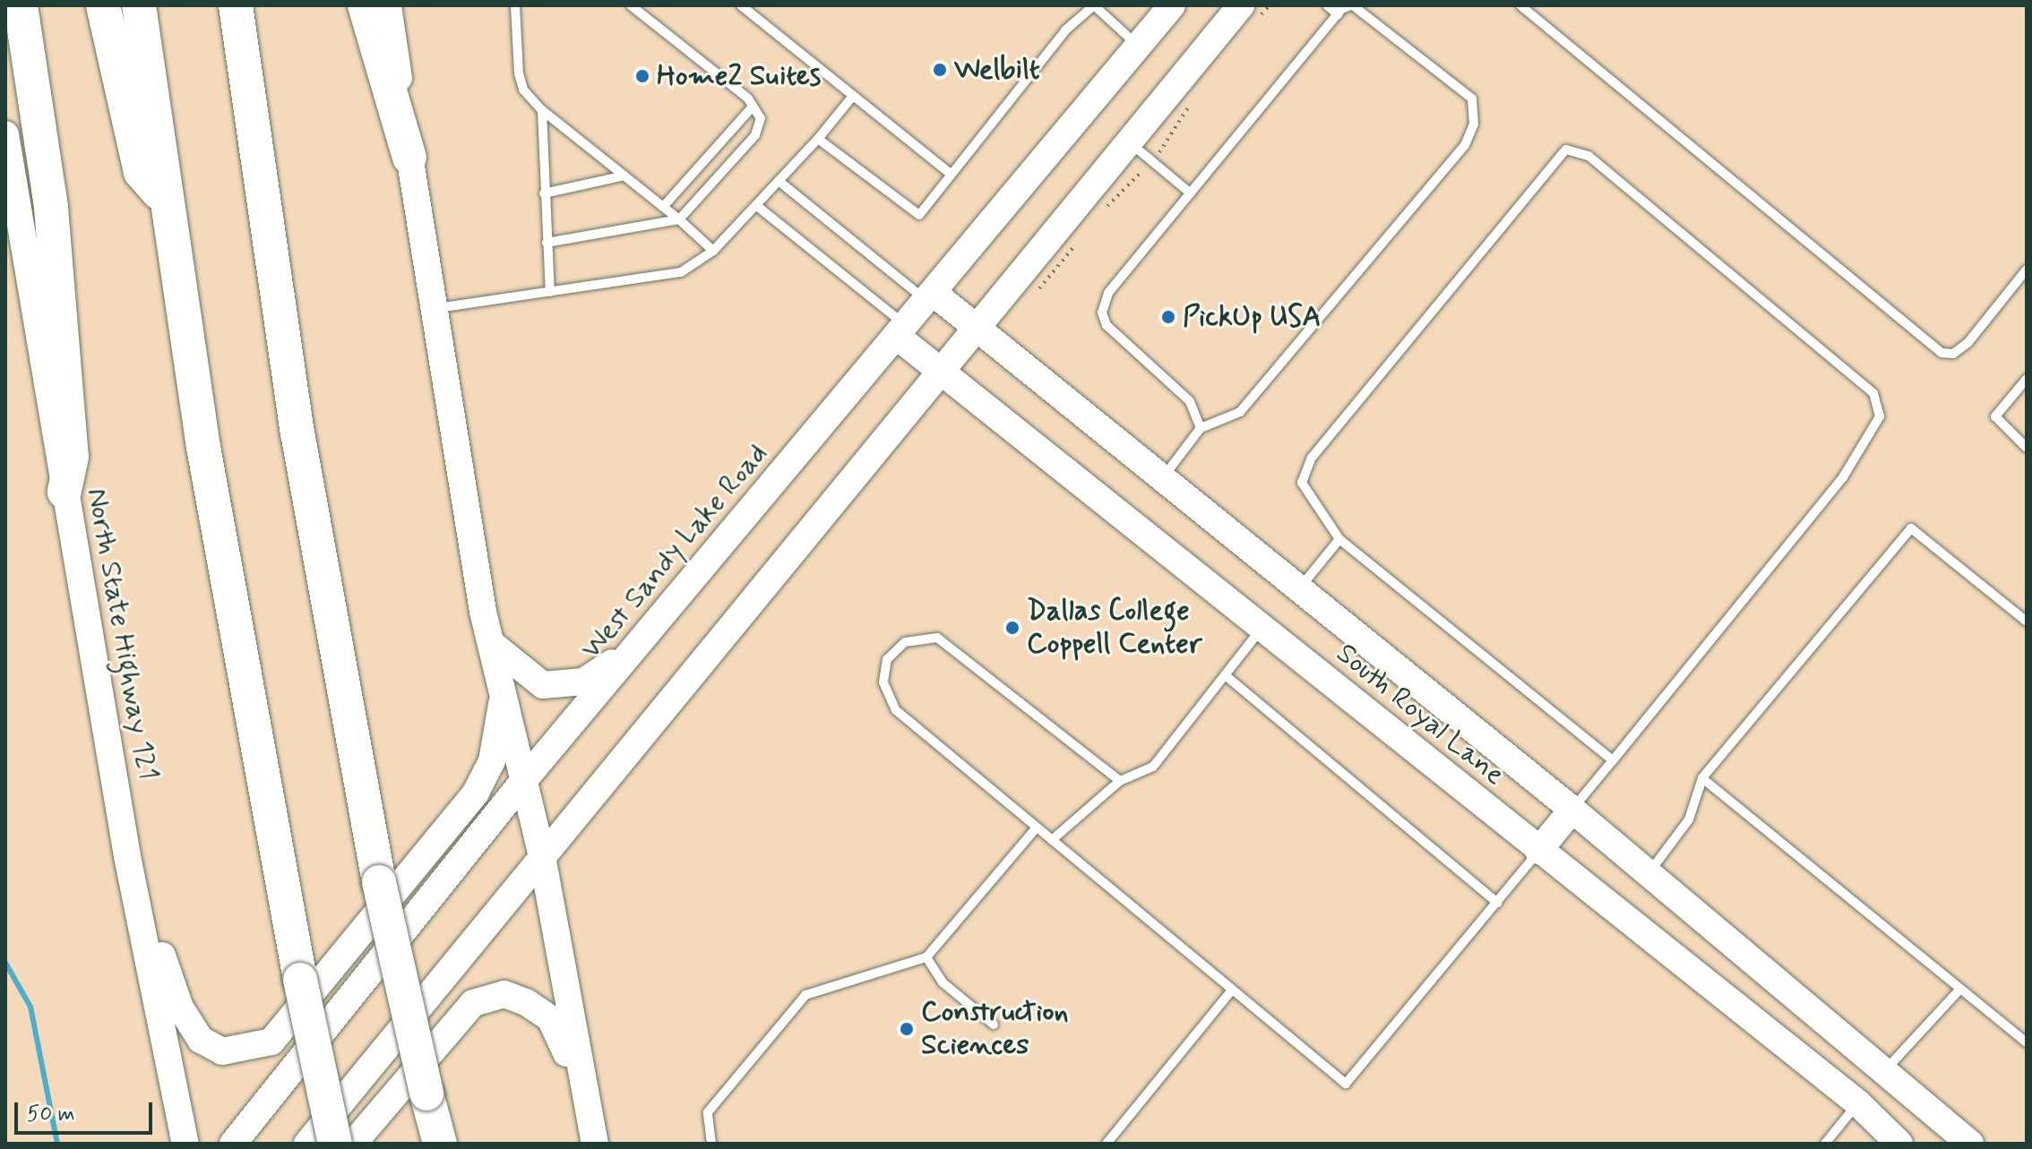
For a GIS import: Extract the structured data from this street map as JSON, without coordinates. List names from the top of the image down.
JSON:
{
  "streets": {
    "main road": ["West Sandy Lake Road", "North State Highway 121", "South Royal Lane"]
  },
  "crossings": [
    ["West Sandy Lake Road", "South Royal Lane"]
  ],
  "places": [
    "Welbilt",
    "Home2 Suites",
    "PickUp USA",
    "Dallas College Coppell Center",
    "Construction Sciences"
  ],
  "scale_bar": "50 m"
}
